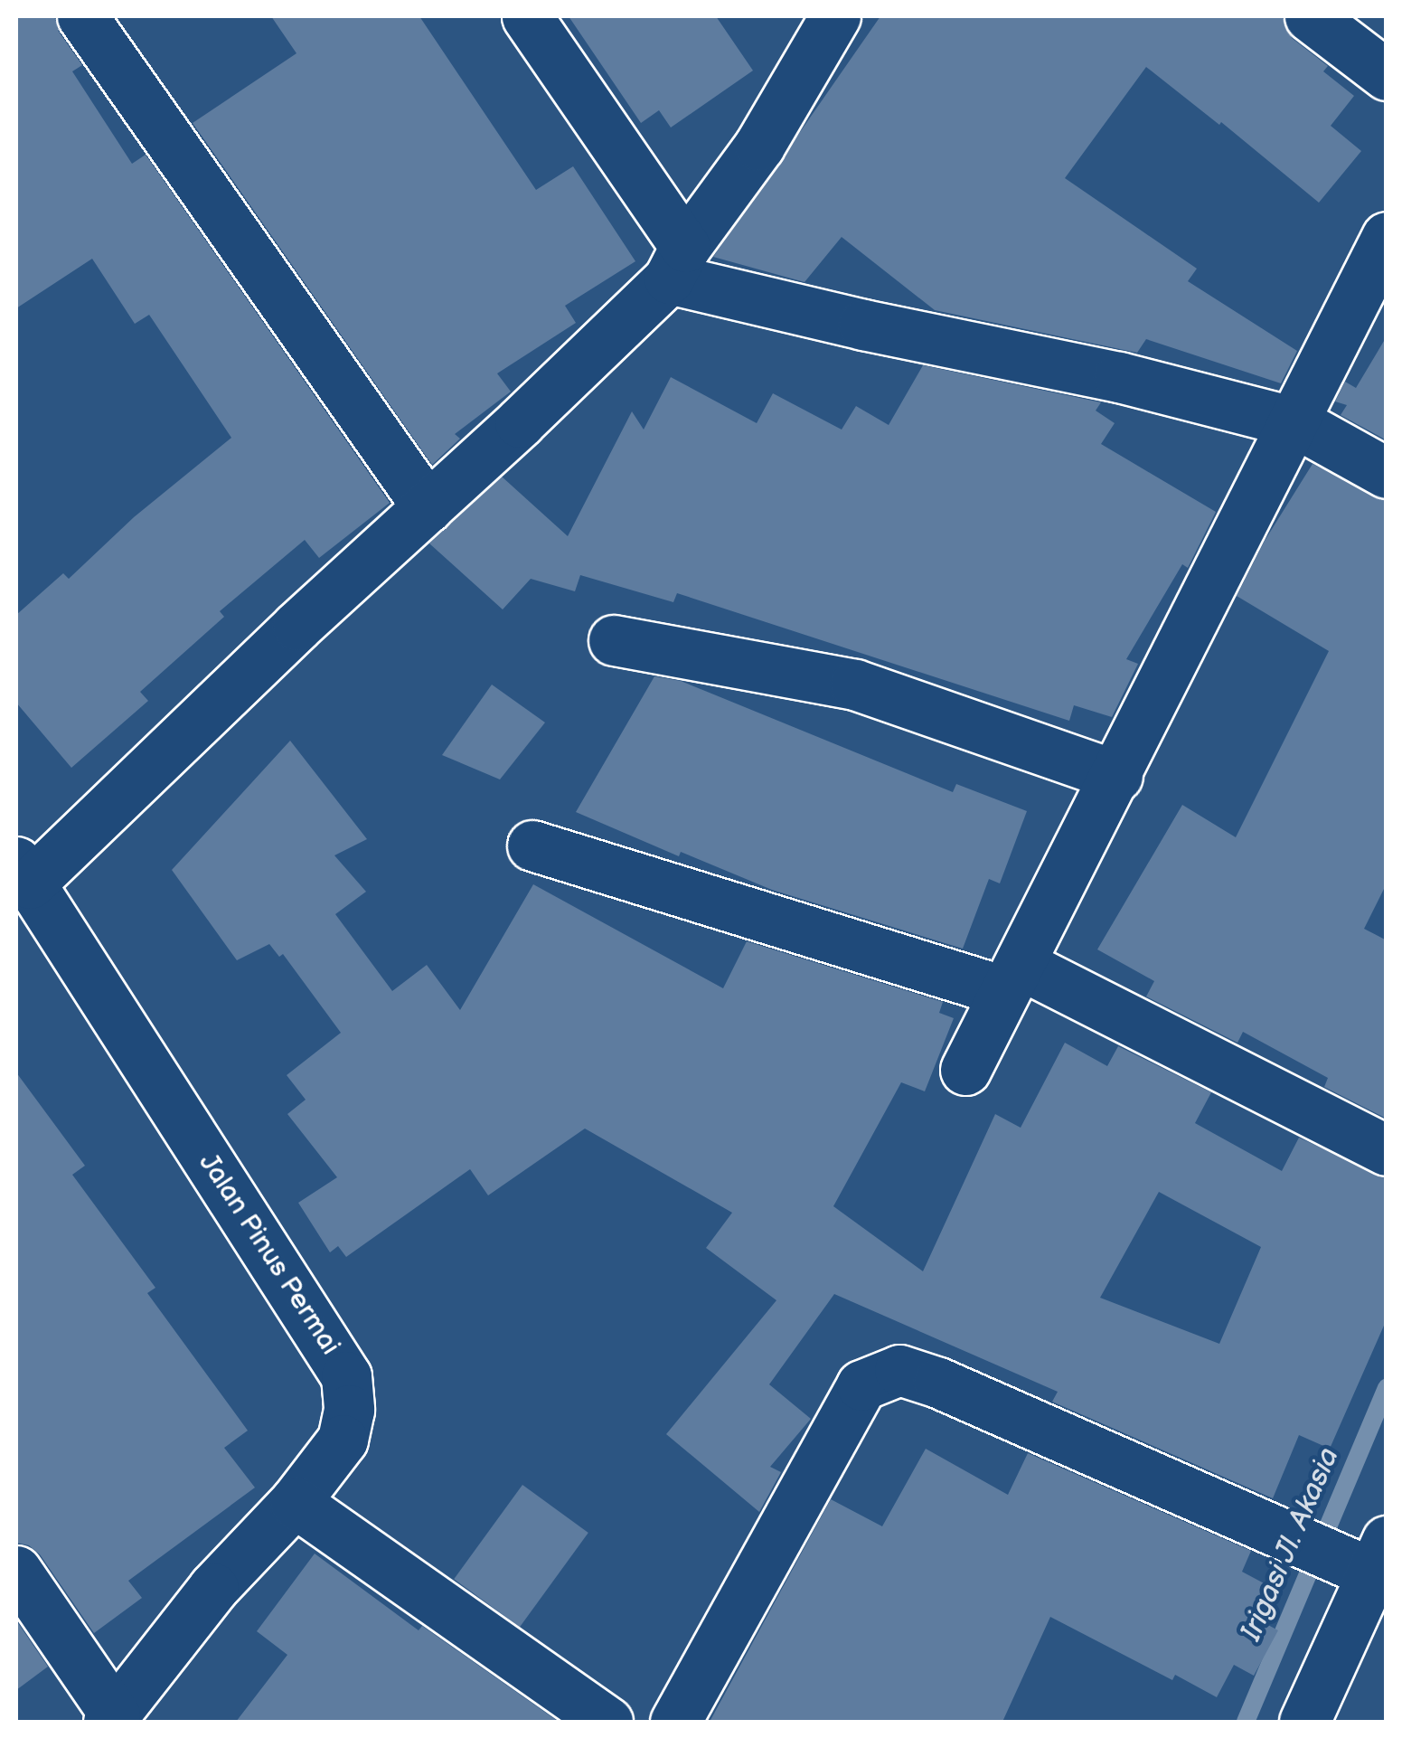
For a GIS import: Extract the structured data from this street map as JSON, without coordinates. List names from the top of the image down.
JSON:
{
  "streets": {
    "street": ["Jalan Pinus Permai"]
  },
  "water": ["Irigasi Jl. Akasia"]
}
